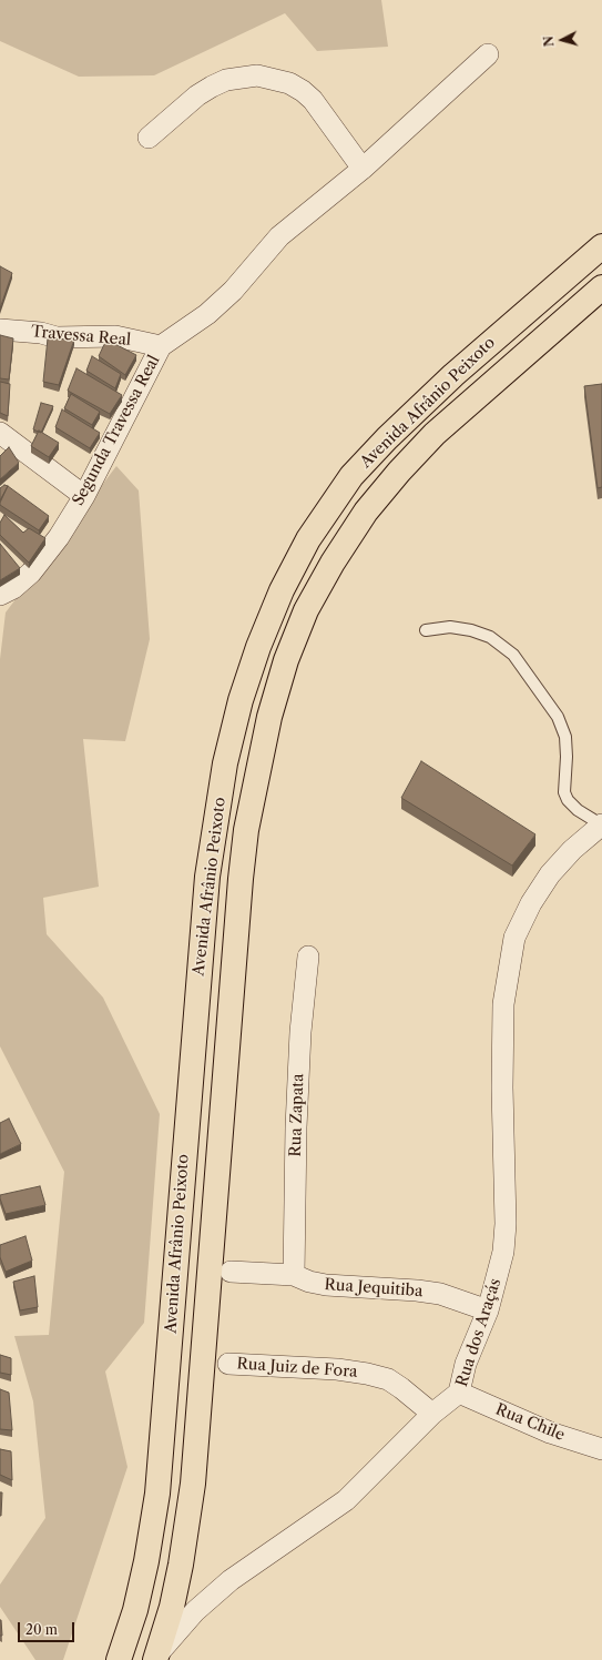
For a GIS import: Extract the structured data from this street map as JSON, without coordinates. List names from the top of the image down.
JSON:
{
  "streets": {
    "main road": ["Avenida Afrânio Peixoto"],
    "street": [
      "Travessa Real",
      "Segunda Travessa Real",
      "Rua Zapata",
      "Rua Jequitiba",
      "Rua dos Araçás",
      "Rua Juiz de Fora",
      "Rua Chile"
    ]
  },
  "crossings": [
    ["Travessa Real", "Segunda Travessa Real"],
    ["Avenida Afrânio Peixoto", "Rua dos Araçás"],
    ["Rua Zapata", "Rua Jequitiba"],
    ["Rua Jequitiba", "Rua dos Araçás"],
    ["Rua dos Araçás", "Rua Juiz de Fora"],
    ["Rua dos Araçás", "Rua Chile"]
  ],
  "scale_bar": "20 m",
  "north": "left"
}
